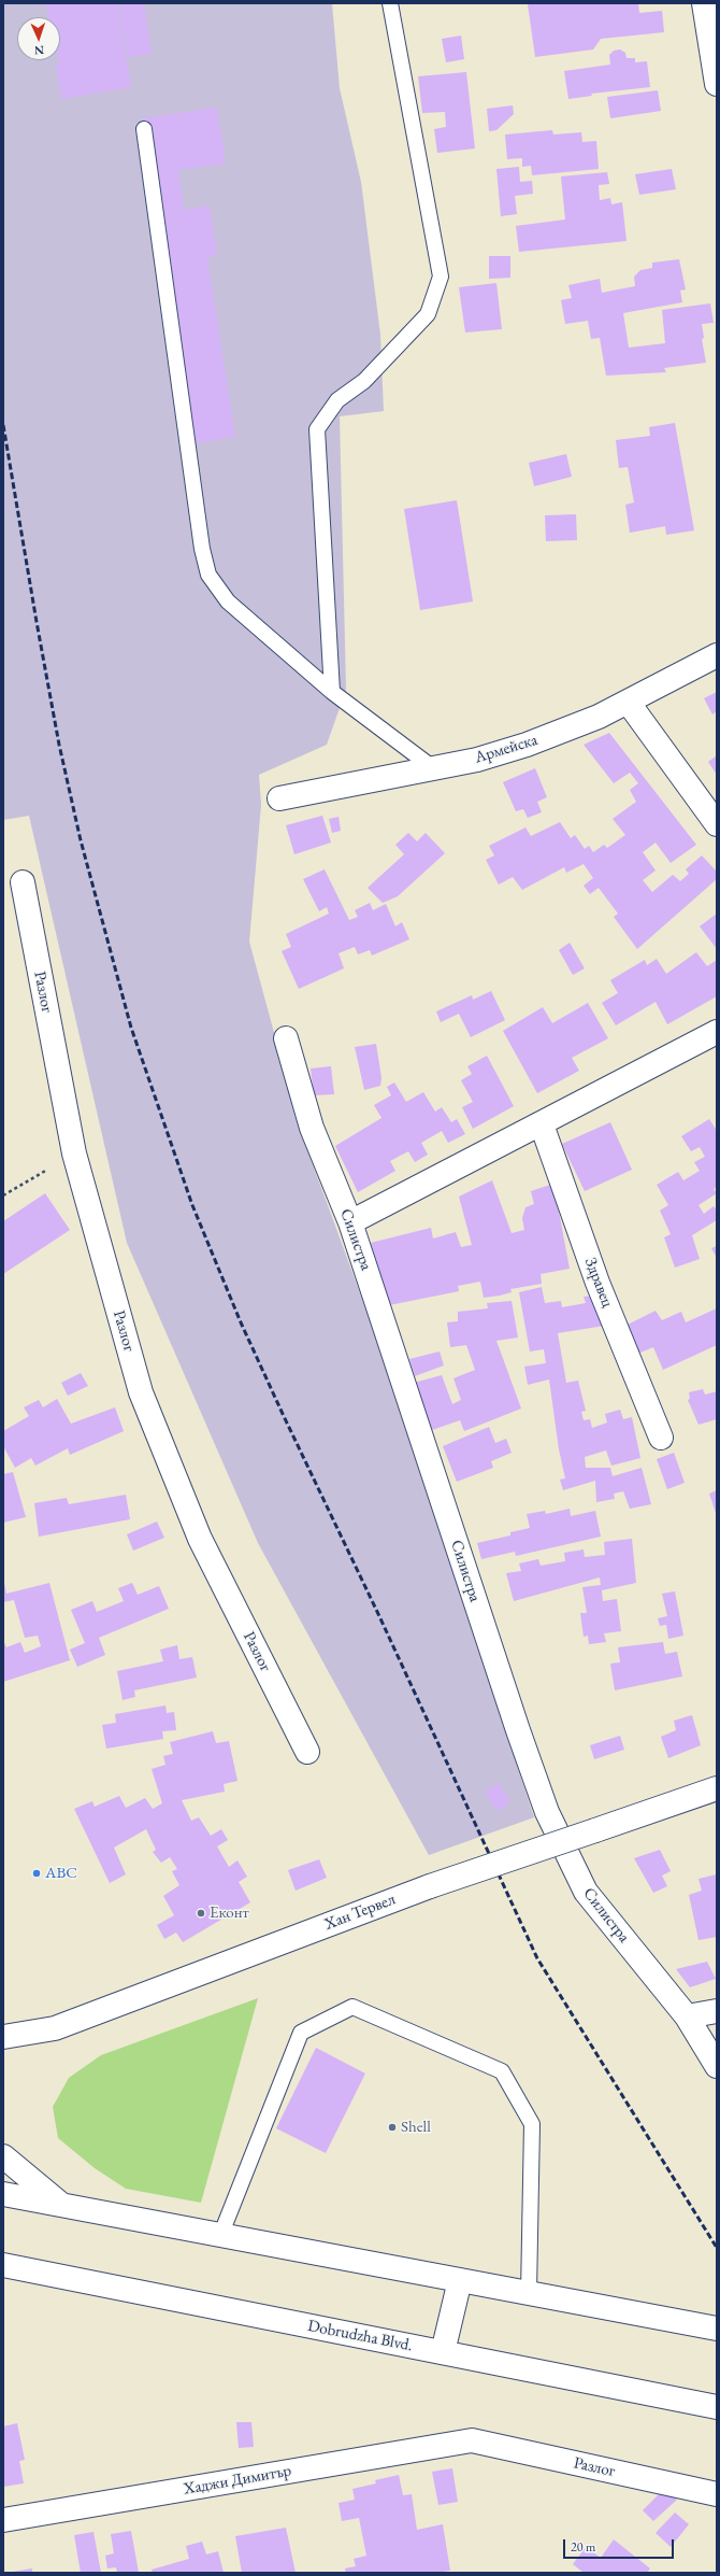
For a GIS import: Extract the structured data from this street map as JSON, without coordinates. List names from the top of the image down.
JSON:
{
  "streets": {
    "street": [
      "Армейска",
      "Разлог",
      "Силистра",
      "Здравец",
      "Хан Тервел",
      "Dobrudzha Blvd.",
      "Хаджи Димитър"
    ]
  },
  "crossings": [
    ["Разлог", "Хаджи Димитър"]
  ],
  "places": ["ABC", "Еконт", "Shell"],
  "scale_bar": "20 m",
  "north": "bottom"
}
